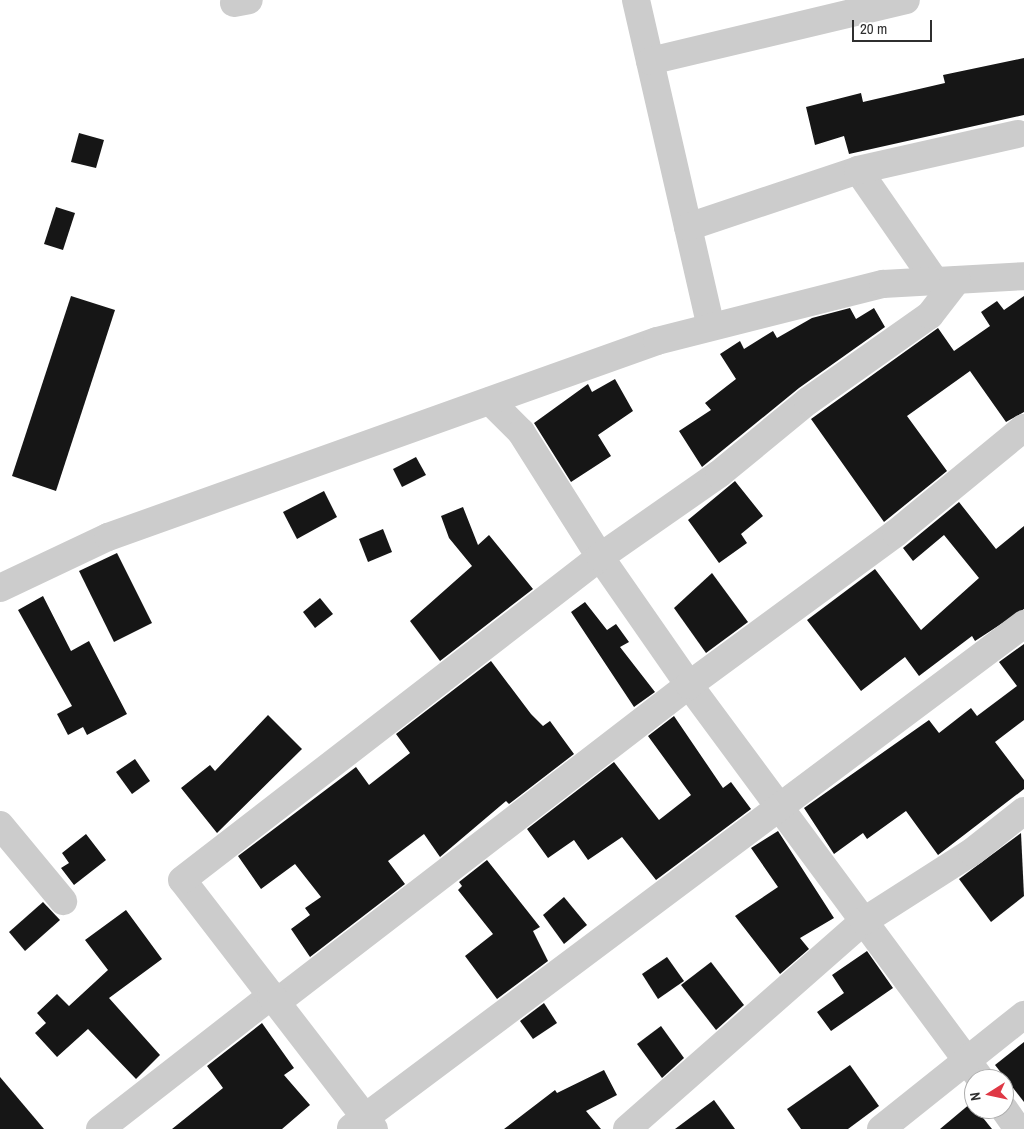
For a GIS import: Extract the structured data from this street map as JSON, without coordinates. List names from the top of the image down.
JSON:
{
  "scale_bar": "20 m",
  "north": "left"
}
